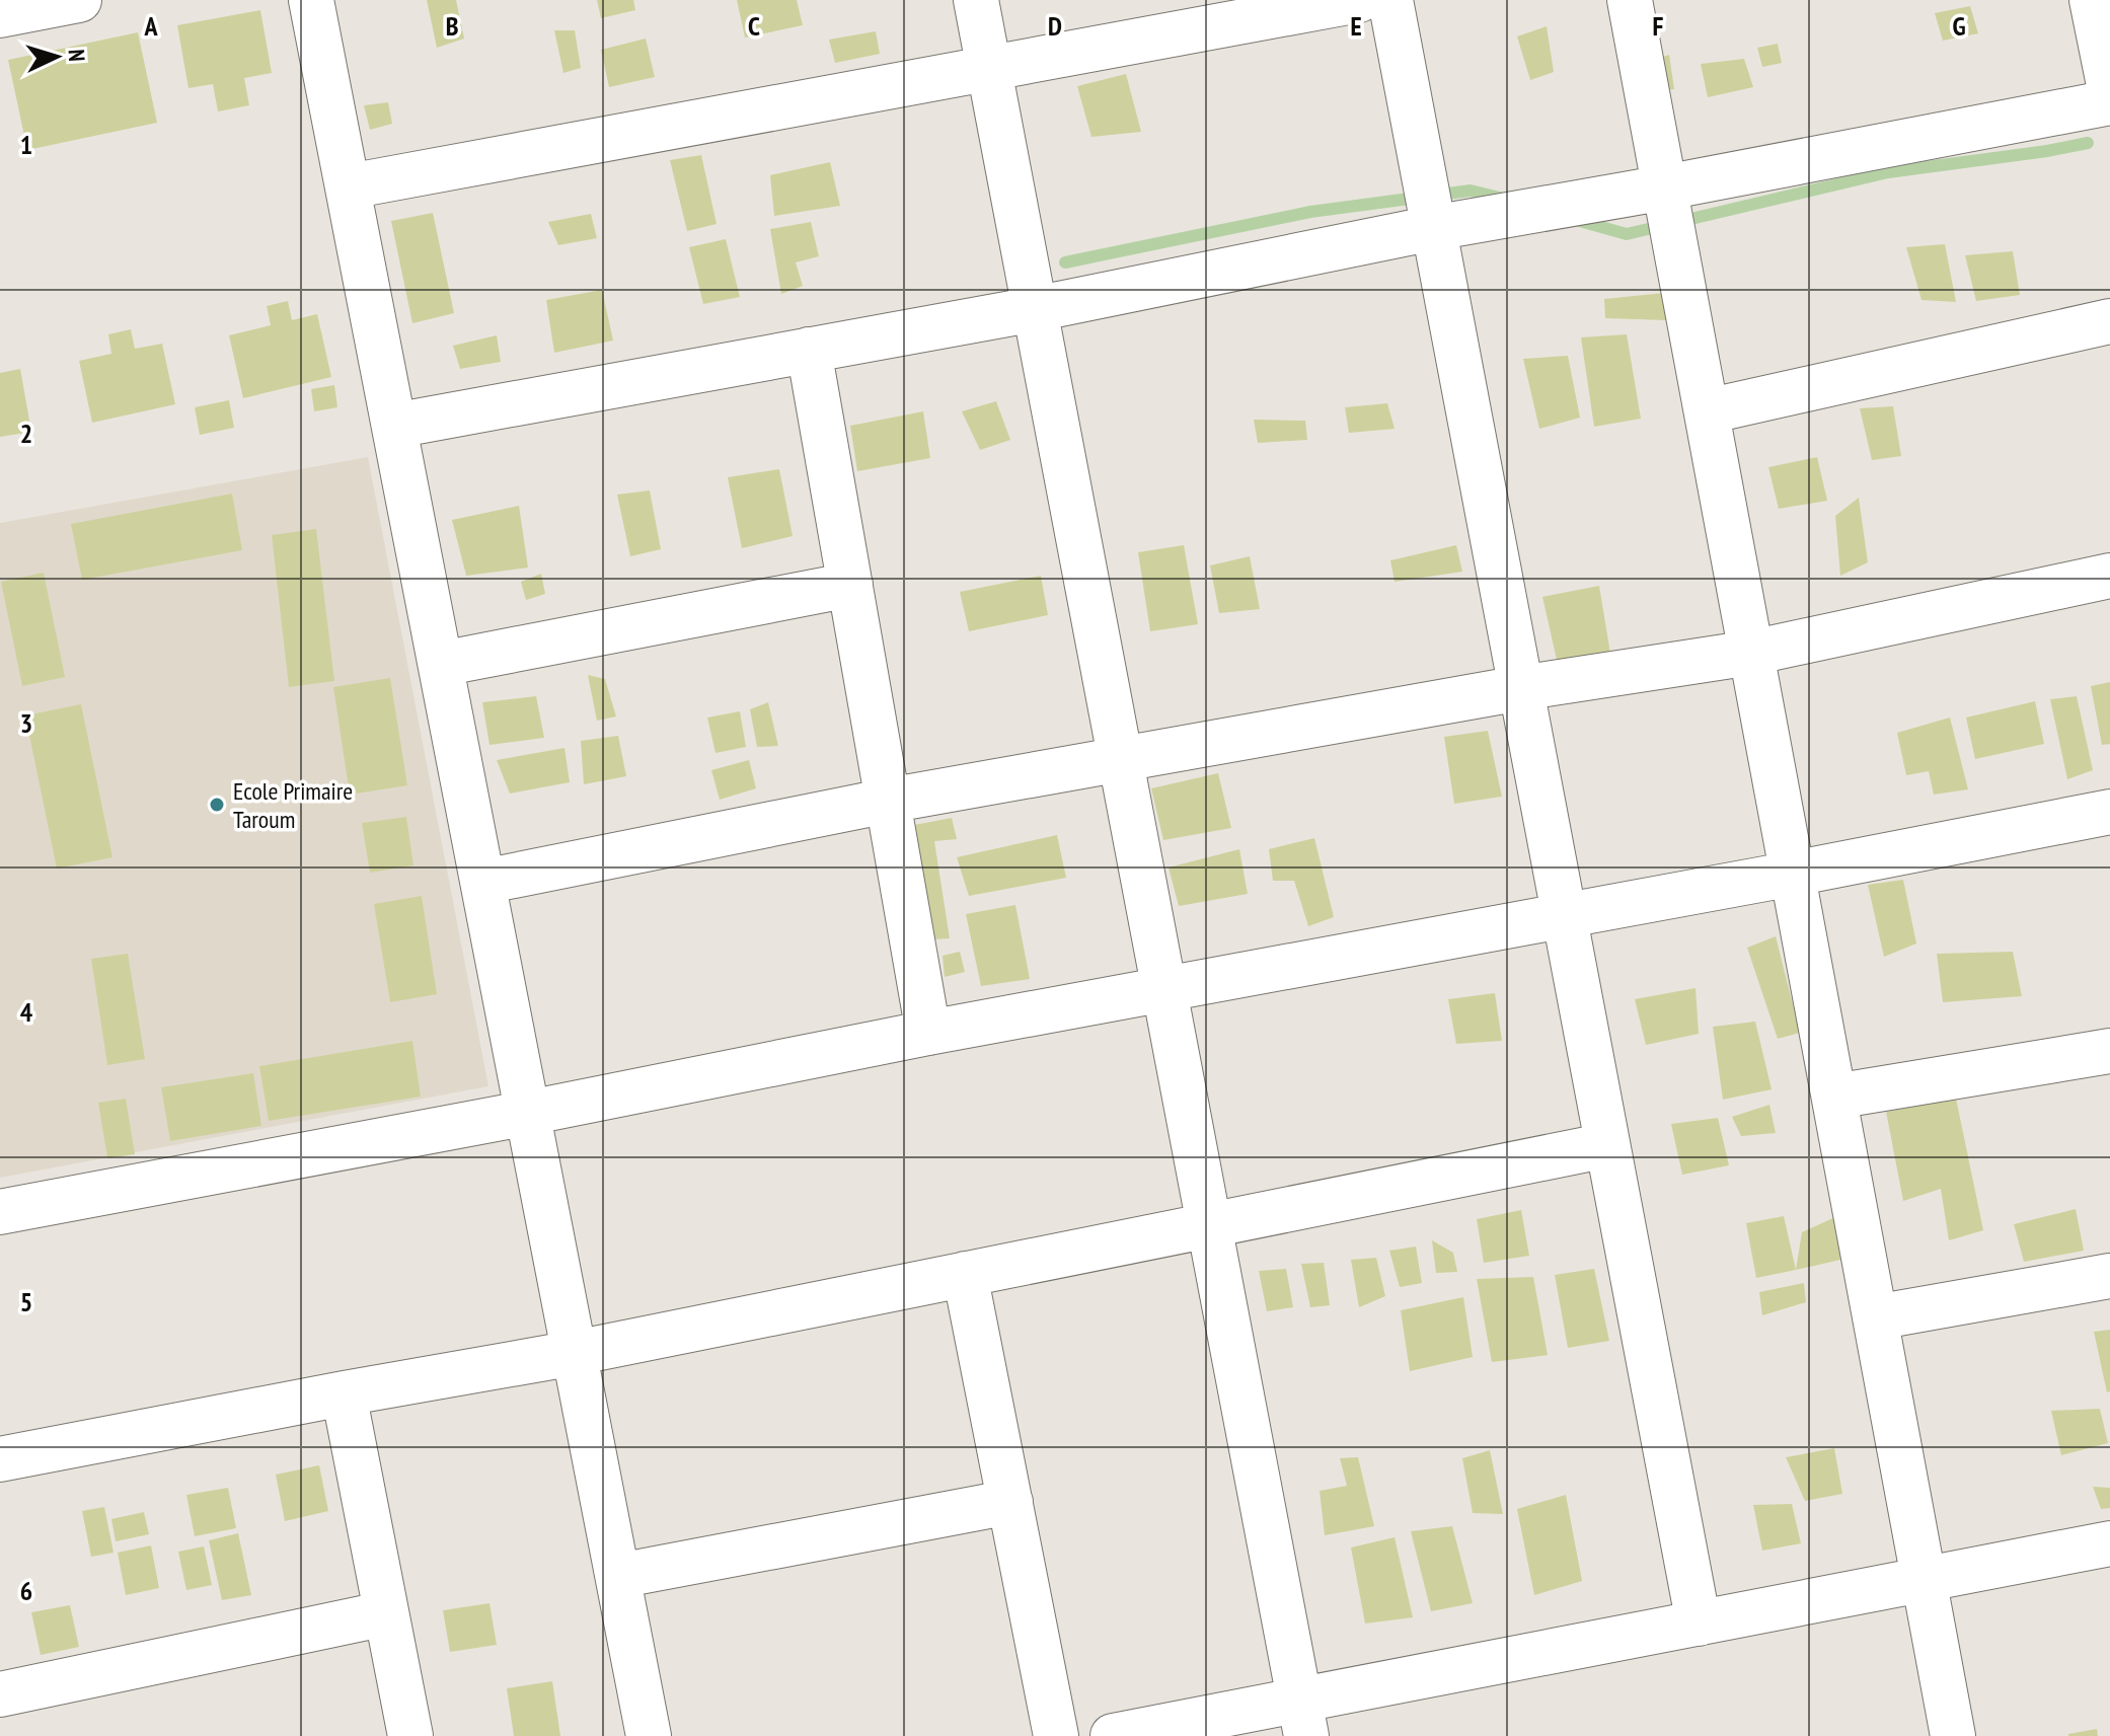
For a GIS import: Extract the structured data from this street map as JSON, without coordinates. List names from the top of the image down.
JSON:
{
  "places": ["Ecole Primaire Taroum"],
  "north": "right",
  "grid": {
    "columns": [
      "A",
      "B",
      "C",
      "D",
      "E",
      "F",
      "G"
    ],
    "rows": [
      "1",
      "2",
      "3",
      "4",
      "5",
      "6"
    ]
  }
}
